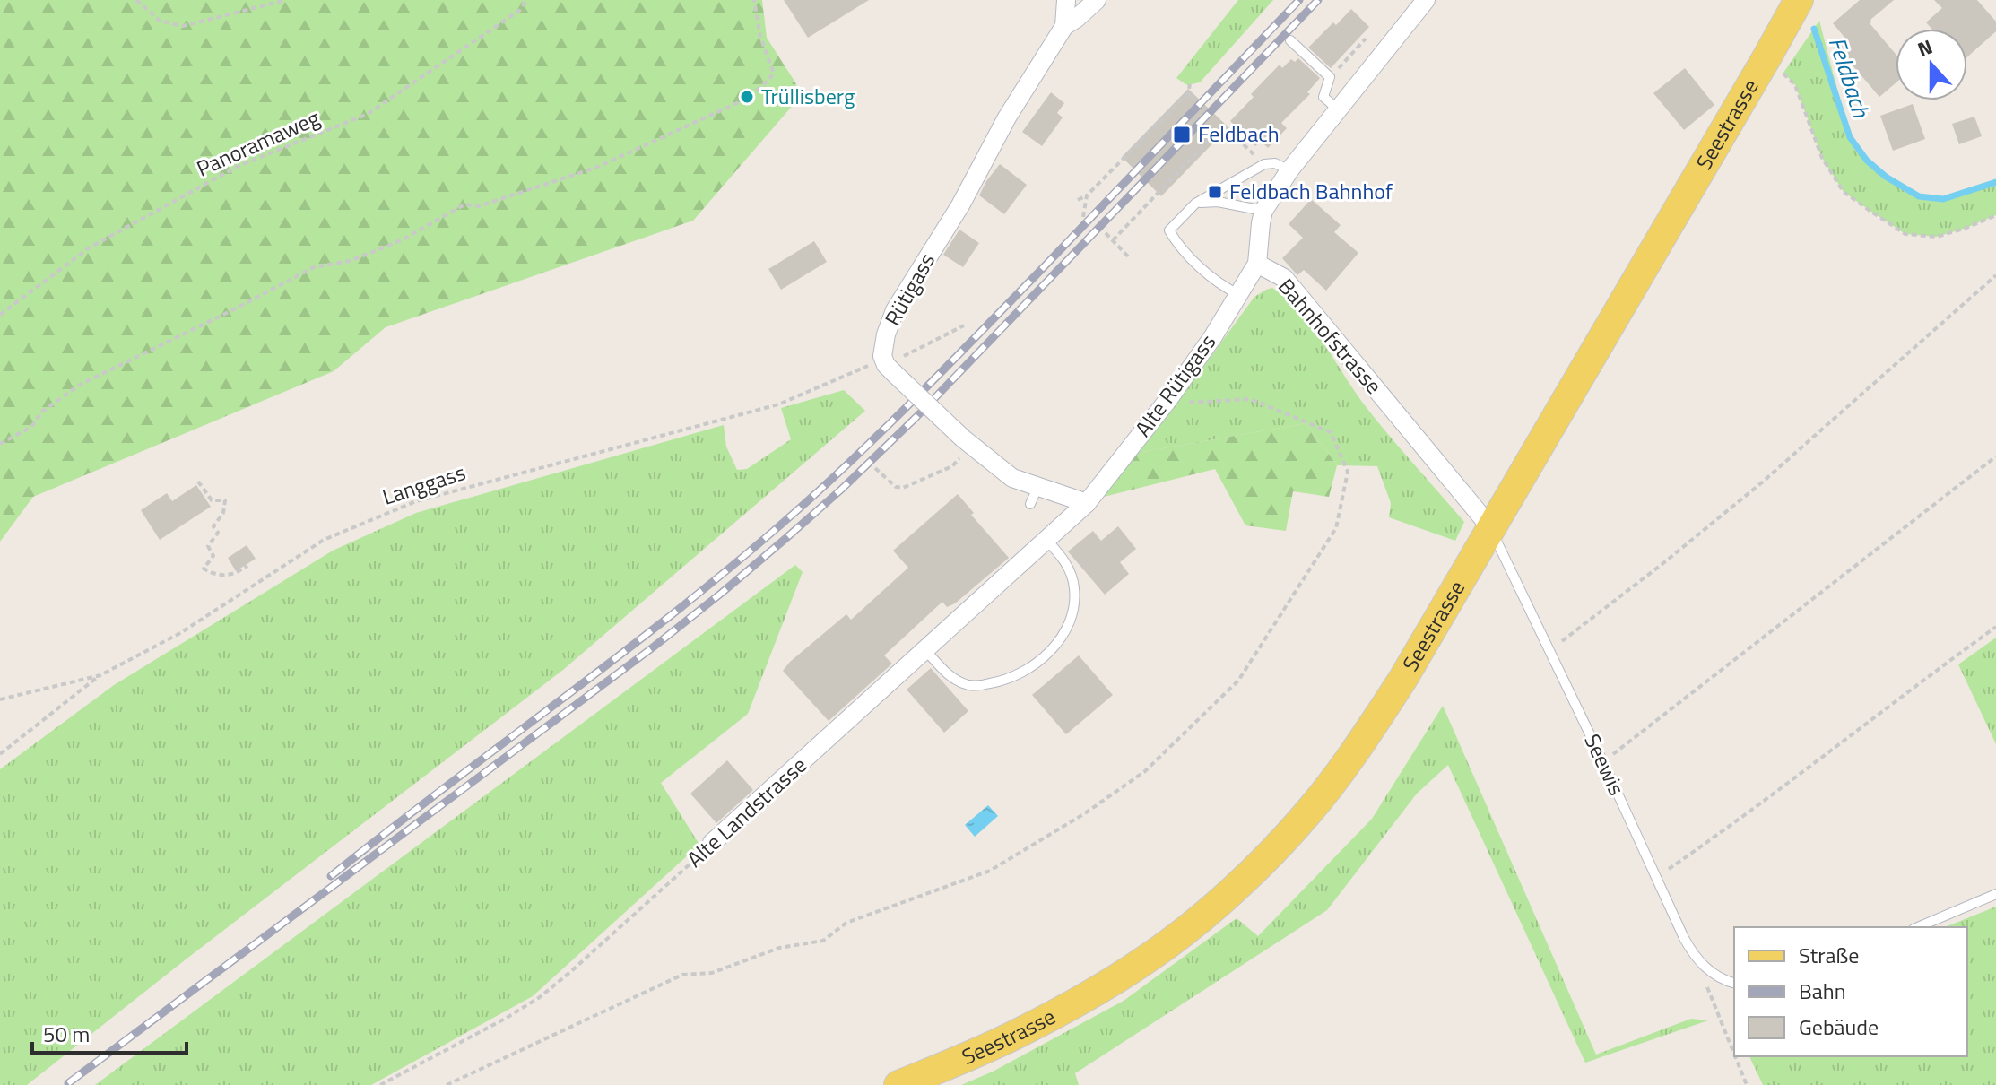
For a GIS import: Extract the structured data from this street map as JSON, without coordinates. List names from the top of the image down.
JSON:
{
  "streets": {
    "main road": ["Seestrasse"],
    "street": [
      "Rütigass",
      "Bahnhofstrasse",
      "Alte Rütigass",
      "Alte Landstrasse"
    ],
    "lane": ["Seewis"],
    "path": ["Panoramaweg", "Langgass"]
  },
  "crossings": [
    ["Seestrasse", "Bahnhofstrasse"],
    ["Seestrasse", "Seewis"],
    ["Rütigass", "Langgass"],
    ["Bahnhofstrasse", "Alte Rütigass"],
    ["Bahnhofstrasse", "Seewis"],
    ["Alte Rütigass", "Alte Landstrasse"]
  ],
  "water": ["Feldbach"],
  "places": {
    "other": ["Trüllisberg"],
    "transit": ["Feldbach", "Feldbach Bahnhof"]
  },
  "legend": ["Straße", "Bahn", "Gebäude"],
  "scale_bar": "50 m",
  "north": "top"
}
